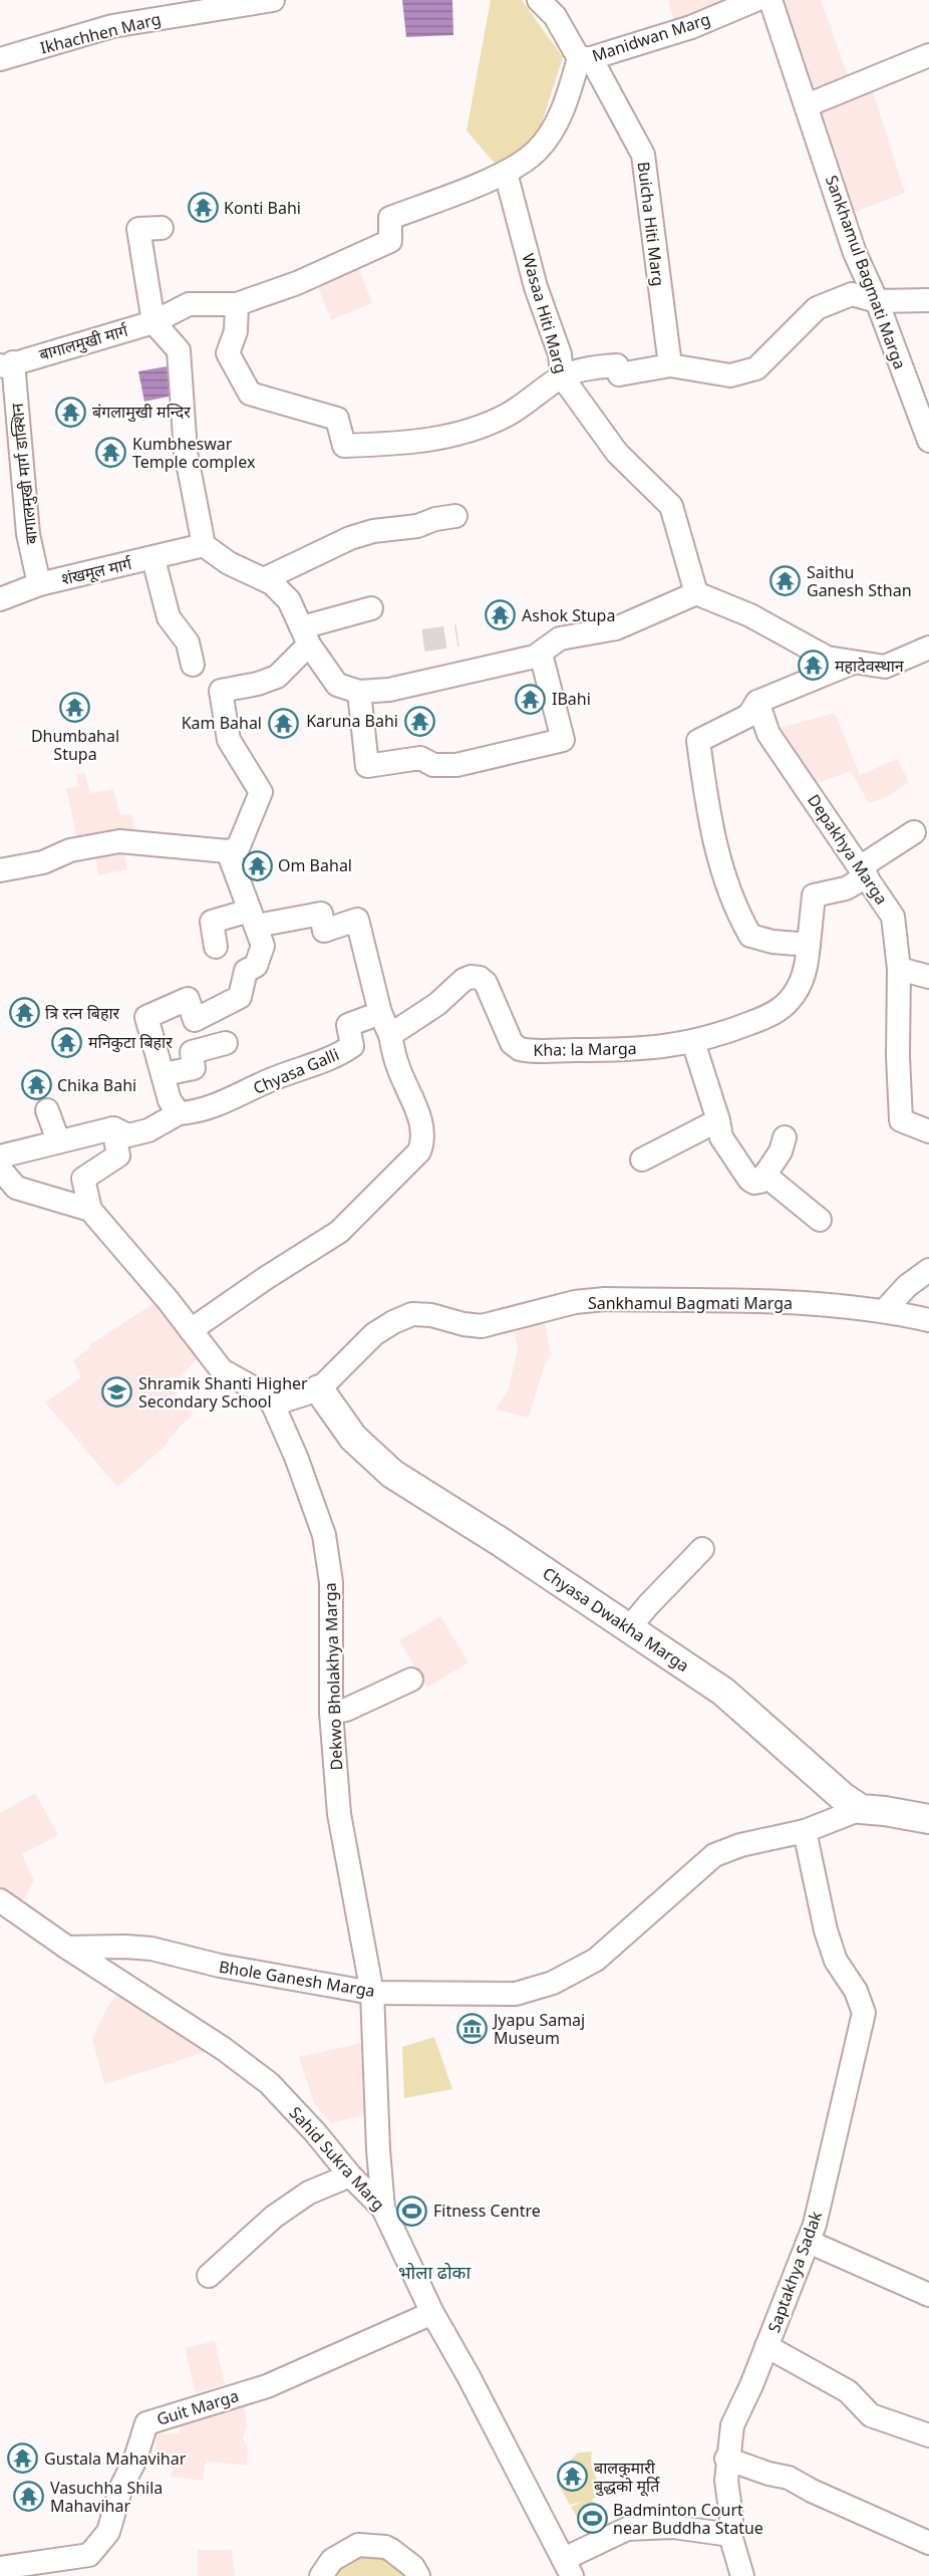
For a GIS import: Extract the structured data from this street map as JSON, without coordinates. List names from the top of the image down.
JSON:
{
  "streets": {
    "main road": ["Chyasa Dwakha Marga"],
    "street": [
      "Ikhachhen Marg",
      "Manidwan Marg",
      "Buicha Hiti Marg",
      "Sankhamul Bagmati Marga",
      "Wasaa Hiti Marg",
      "बागालमुखी मार्ग",
      "बागालमुखी मार्ग डाक्शिन",
      "शंखमूल मार्ग",
      "Depakhya Marga",
      "Kha: la Marga",
      "Chyasa Galli",
      "Dekwo Bholakhya Marga",
      "Bhole Ganesh Marga",
      "Sahid Sukra Marg",
      "Saptakhya Sadak",
      "Guit Marga"
    ]
  },
  "crossings": [
    ["Manidwan Marg", "Buicha Hiti Marg"],
    ["Sankhamul Bagmati Marga", "Chyasa Dwakha Marga"],
    ["Sankhamul Bagmati Marga", "Dekwo Bholakhya Marga"],
    ["Wasaa Hiti Marg", "बागालमुखी मार्ग"],
    ["बागालमुखी मार्ग", "बागालमुखी मार्ग डाक्शिन"],
    ["बागालमुखी मार्ग डाक्शिन", "शंखमूल मार्ग"],
    ["Depakhya Marga", "Kha: la Marga"],
    ["Dekwo Bholakhya Marga", "Bhole Ganesh Marga"],
    ["Dekwo Bholakhya Marga", "Sahid Sukra Marg"],
    ["Bhole Ganesh Marga", "Sahid Sukra Marg"],
    ["Bhole Ganesh Marga", "Saptakhya Sadak"],
    ["Sahid Sukra Marg", "Guit Marga"]
  ],
  "districts": ["भोला ढोका"],
  "places": {
    "temple": [
      "Konti Bahi",
      "बंगलामुखी मन्दिर",
      "Kumbheswar Temple complex",
      "Saithu Ganesh Sthan",
      "Ashok Stupa",
      "महादेवस्थान",
      "IBahi",
      "Dhumbahal Stupa",
      "Karuna Bahi",
      "Kam Bahal",
      "Om Bahal",
      "त्रि रत्न बिहार",
      "मनिकुटा बिहार",
      "Chika Bahi",
      "Gustala Mahavihar",
      "बालकुमारी बुद्धको मूर्ति",
      "Vasuchha Shila Mahavihar"
    ],
    "school or university": ["Shramik Shanti Higher Secondary School"],
    "museum": ["Jyapu Samaj Museum"],
    "sports": ["Fitness Centre", "Badminton Court near Buddha Statue"]
  }
}
